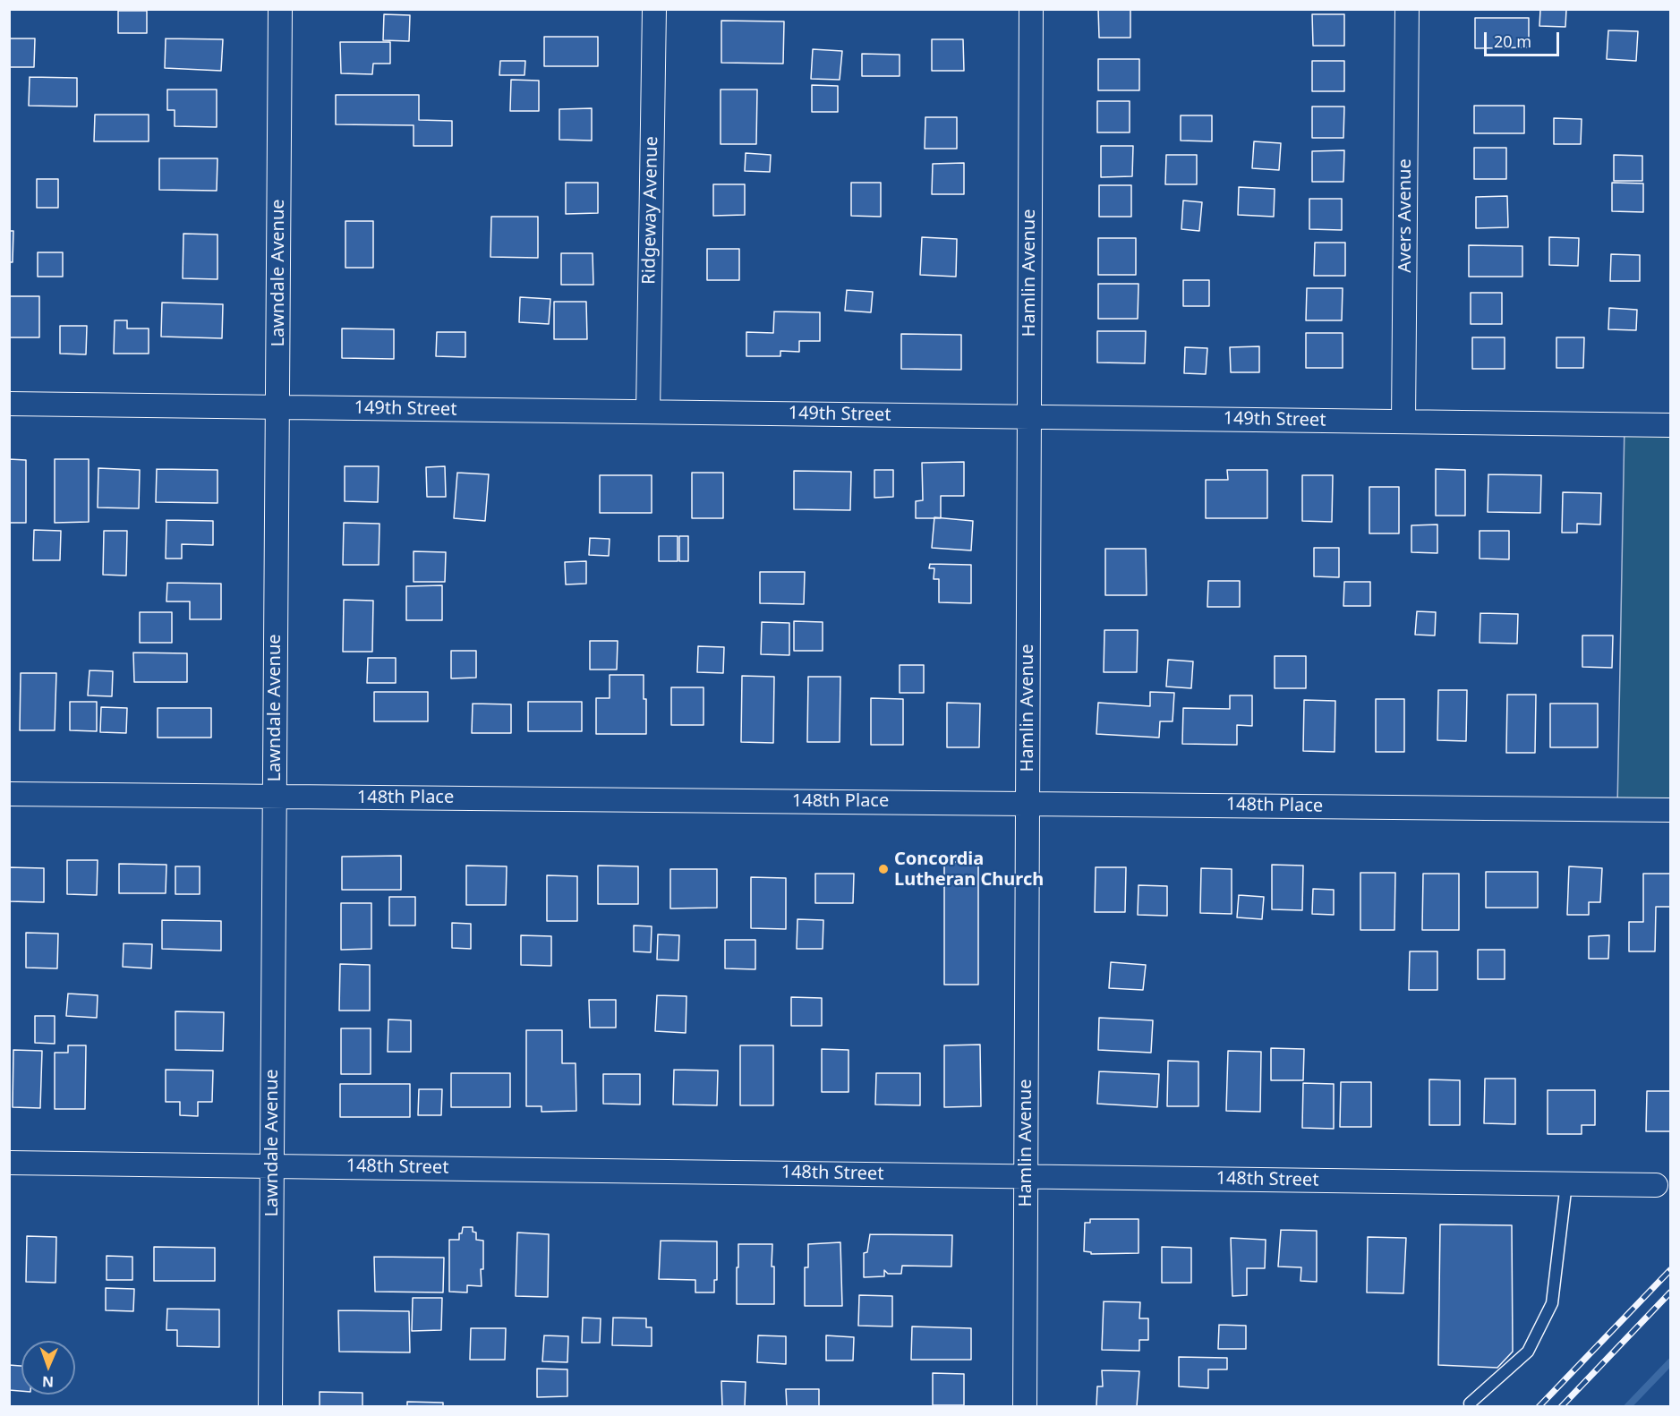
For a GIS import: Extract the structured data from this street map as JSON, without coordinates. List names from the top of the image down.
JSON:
{
  "streets": {
    "street": [
      "Ridgeway Avenue",
      "Avers Avenue",
      "Lawndale Avenue",
      "Hamlin Avenue",
      "149th Street",
      "148th Place",
      "148th Street"
    ]
  },
  "crossings": [
    ["Ridgeway Avenue", "149th Street"],
    ["Avers Avenue", "149th Street"],
    ["Lawndale Avenue", "149th Street"],
    ["Lawndale Avenue", "148th Place"],
    ["Lawndale Avenue", "148th Street"],
    ["Hamlin Avenue", "149th Street"],
    ["Hamlin Avenue", "148th Place"],
    ["Hamlin Avenue", "148th Street"]
  ],
  "places": ["Concordia Lutheran Church"],
  "scale_bar": "20 m",
  "north": "bottom"
}
